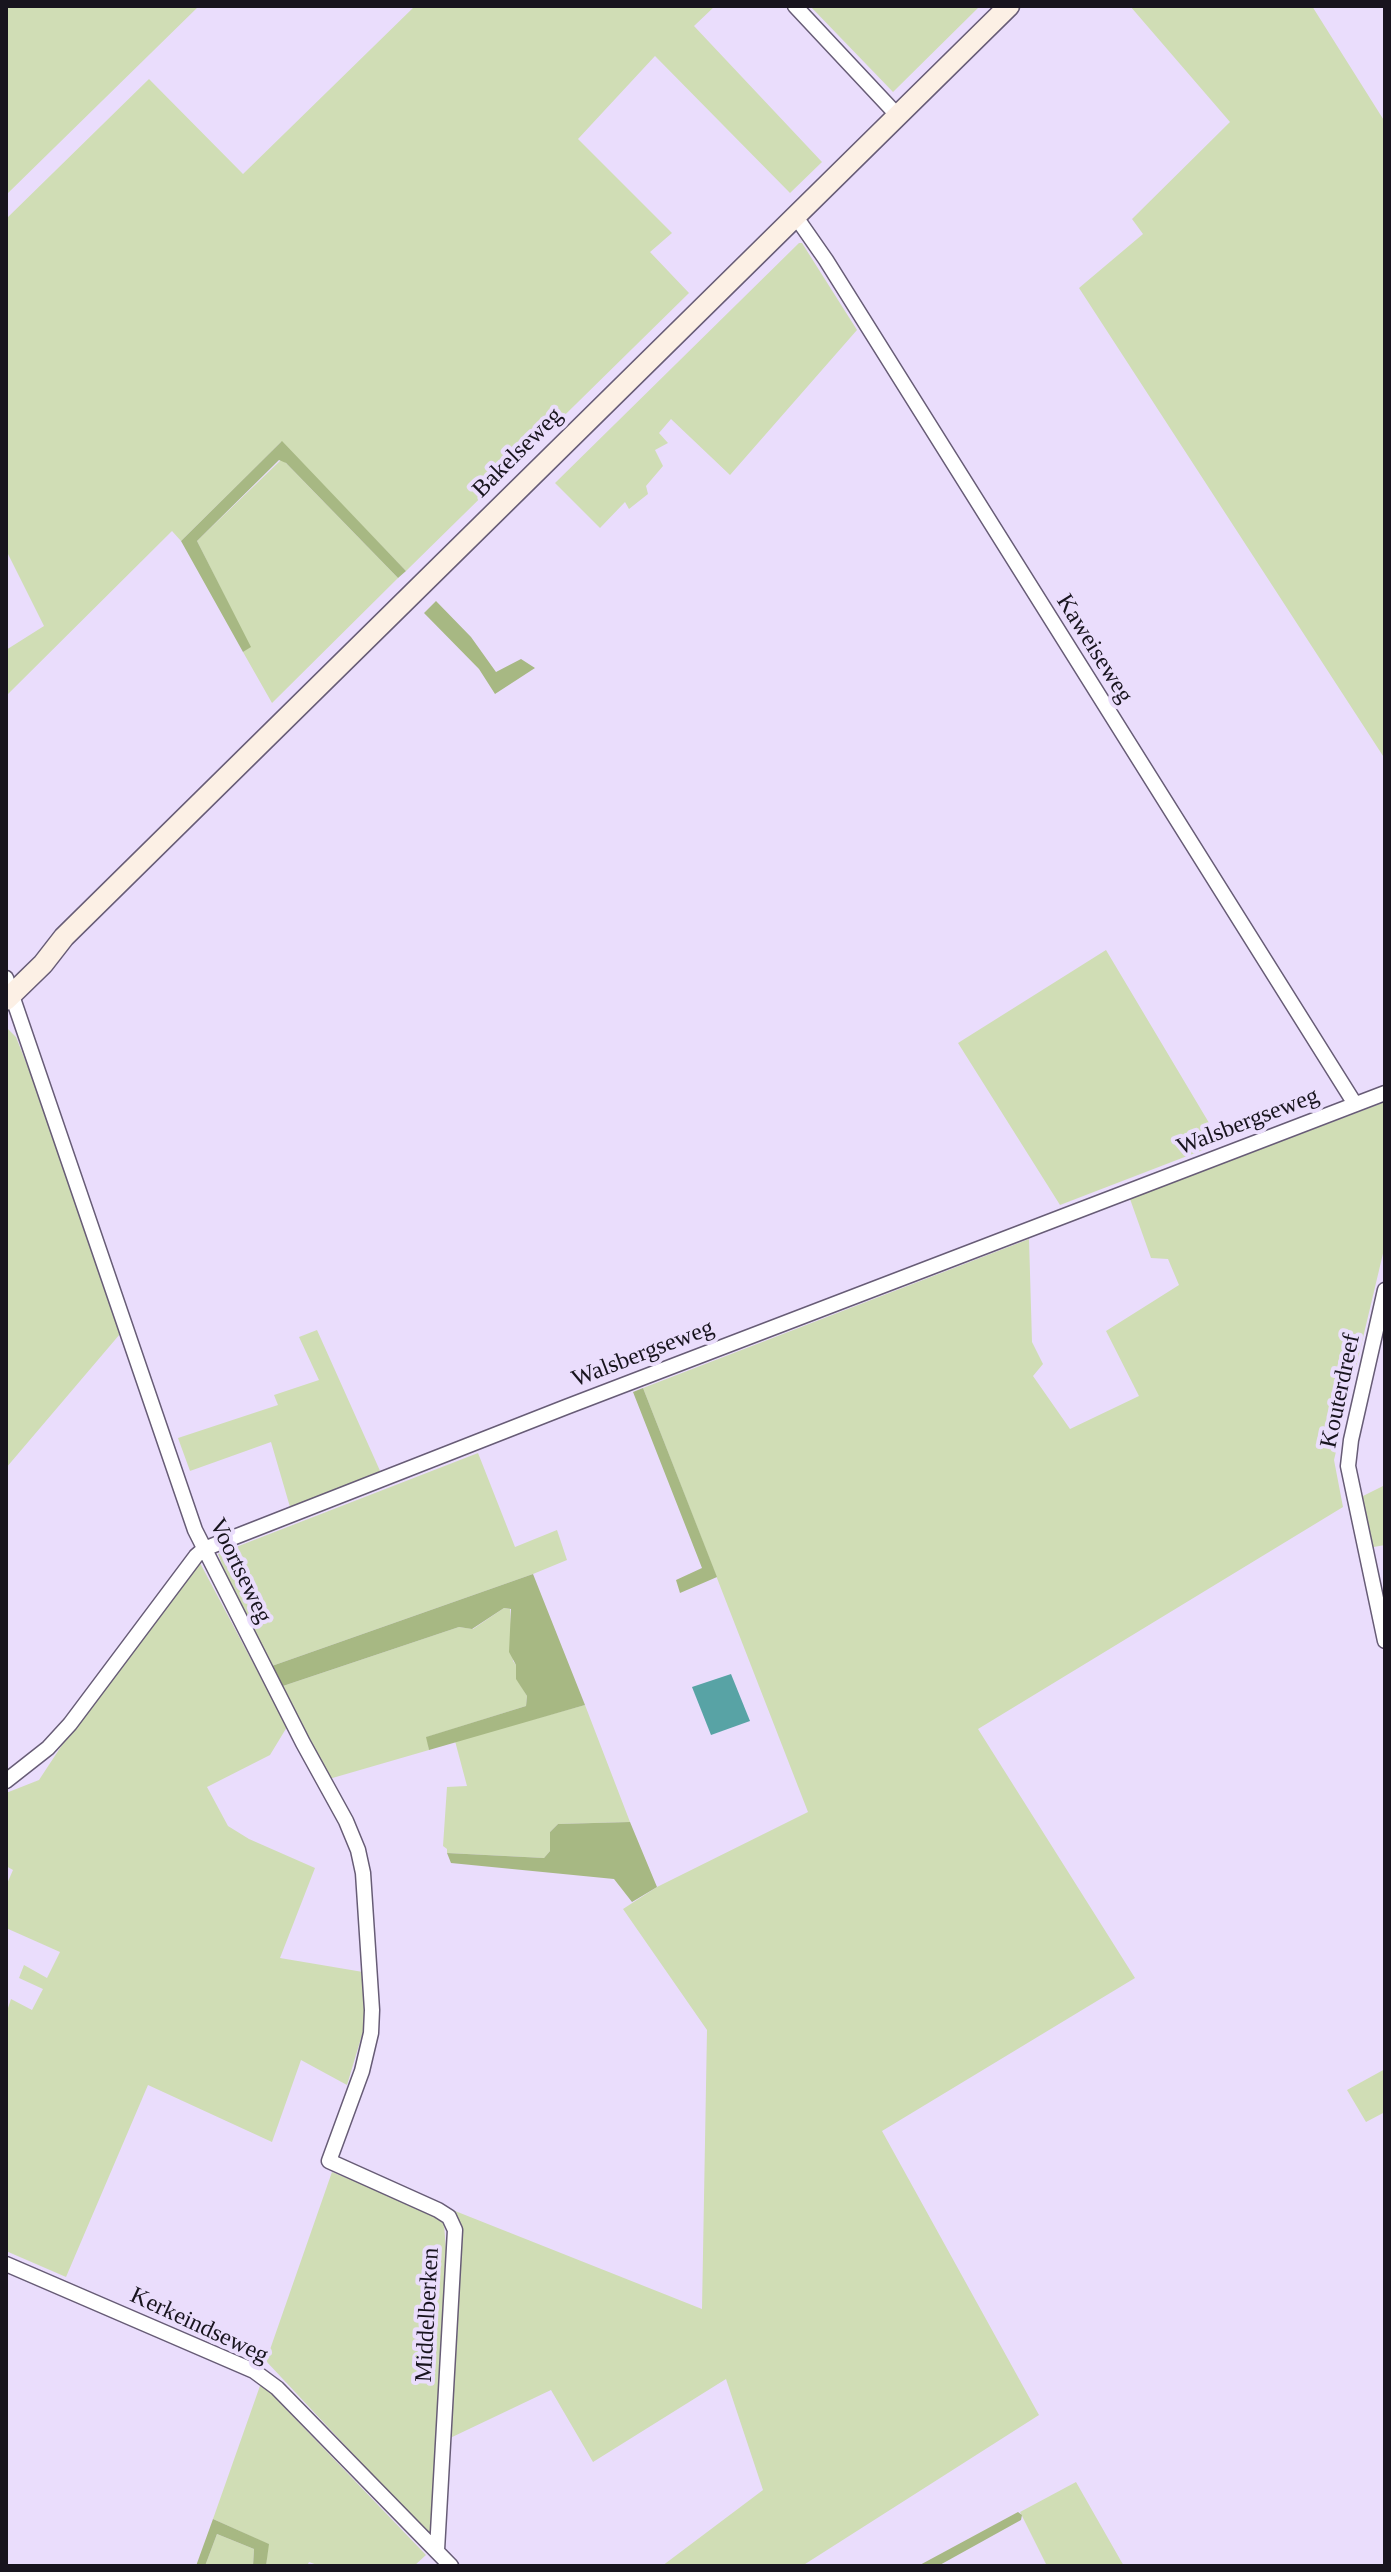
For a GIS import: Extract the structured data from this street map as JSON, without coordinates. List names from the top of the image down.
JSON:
{
  "streets": {
    "main road": ["Bakelseweg"],
    "street": [
      "Kaweiseweg",
      "Walsbergseweg",
      "Kouterdreef",
      "Voortseweg",
      "Middelberken",
      "Kerkeindseweg"
    ]
  },
  "crossings": [
    ["Bakelseweg", "Kaweiseweg"],
    ["Bakelseweg", "Voortseweg"],
    ["Kaweiseweg", "Walsbergseweg"],
    ["Walsbergseweg", "Voortseweg"],
    ["Voortseweg", "Middelberken"],
    ["Middelberken", "Kerkeindseweg"]
  ]
}
